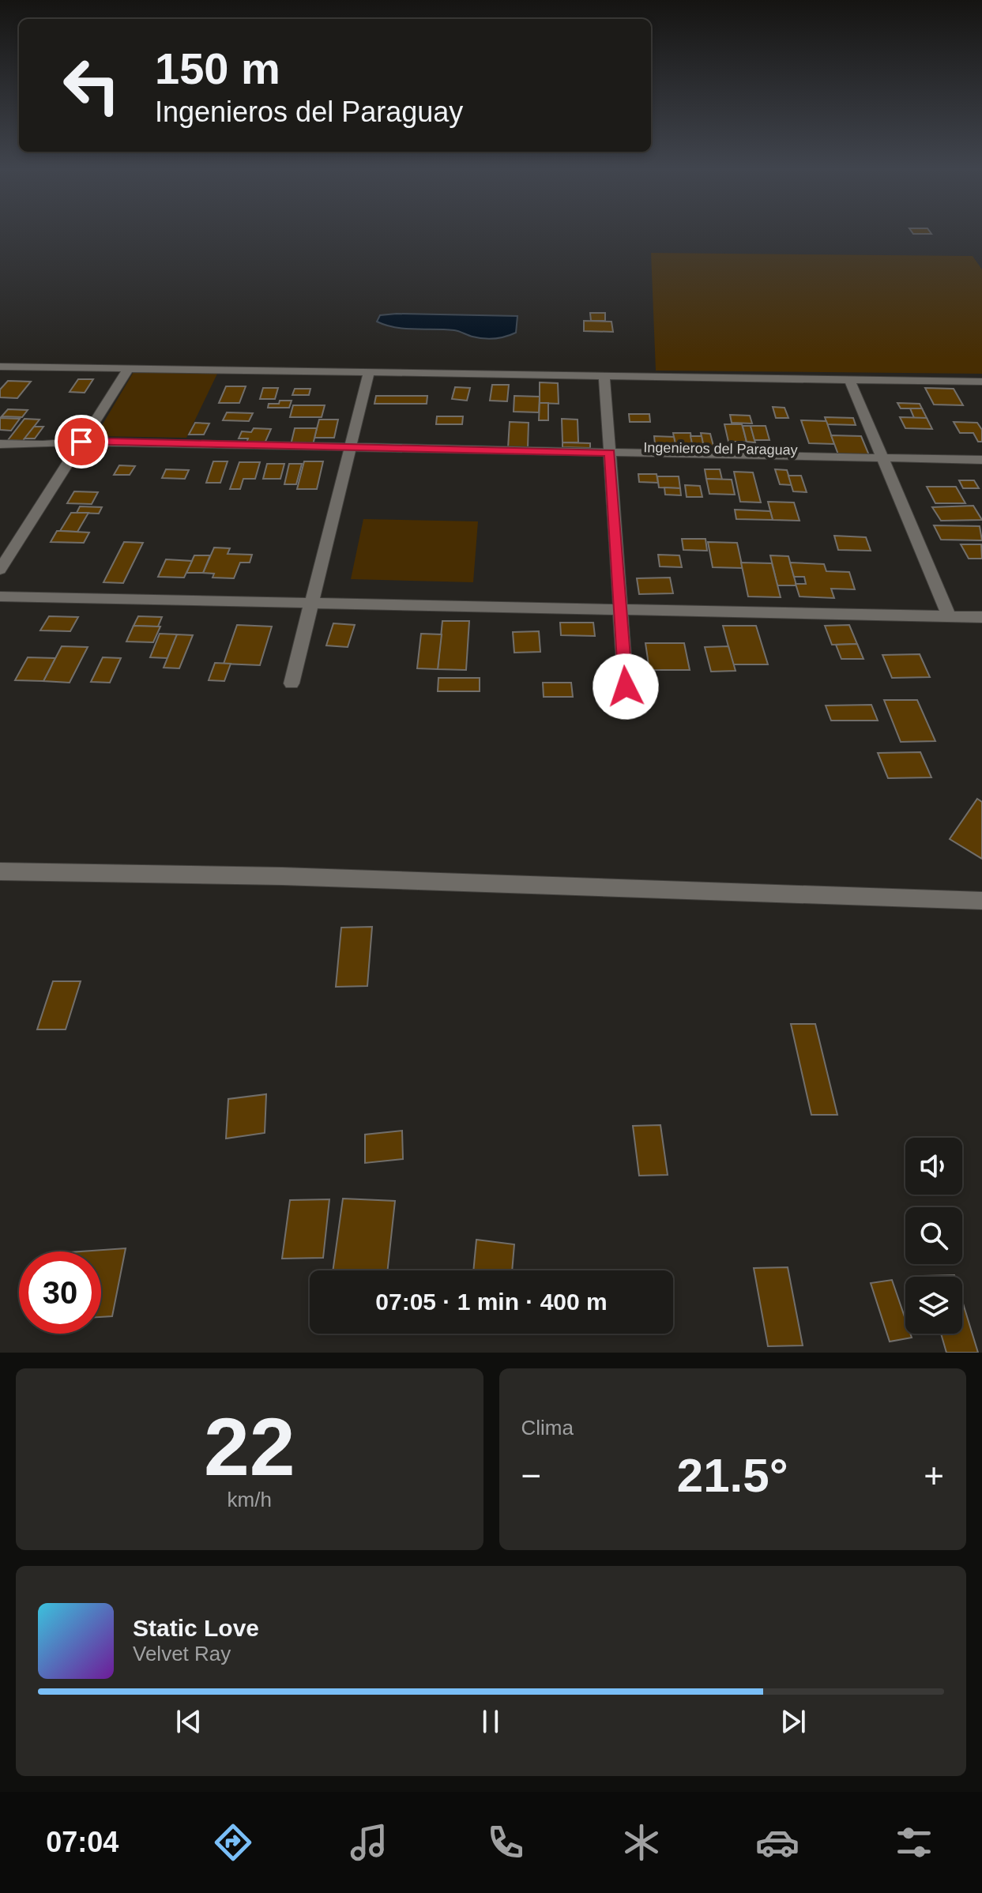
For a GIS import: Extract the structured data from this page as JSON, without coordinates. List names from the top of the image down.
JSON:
{
  "streets": {
    "street": ["Ingenieros del Paraguay"]
  },
  "page": {
    "turn": ["150 m", "Ingenieros del Paraguay"],
    "limit": "30",
    "trip": "07:05 · 1 min · 400 m",
    "tile": [
      ["22", "km/h"],
      "Clima"
    ],
    "heat": ["−", "21.5°", "+"],
    "song": ["Static Love", "Velvet Ray"],
    "tabs": "07:04"
  }
}
